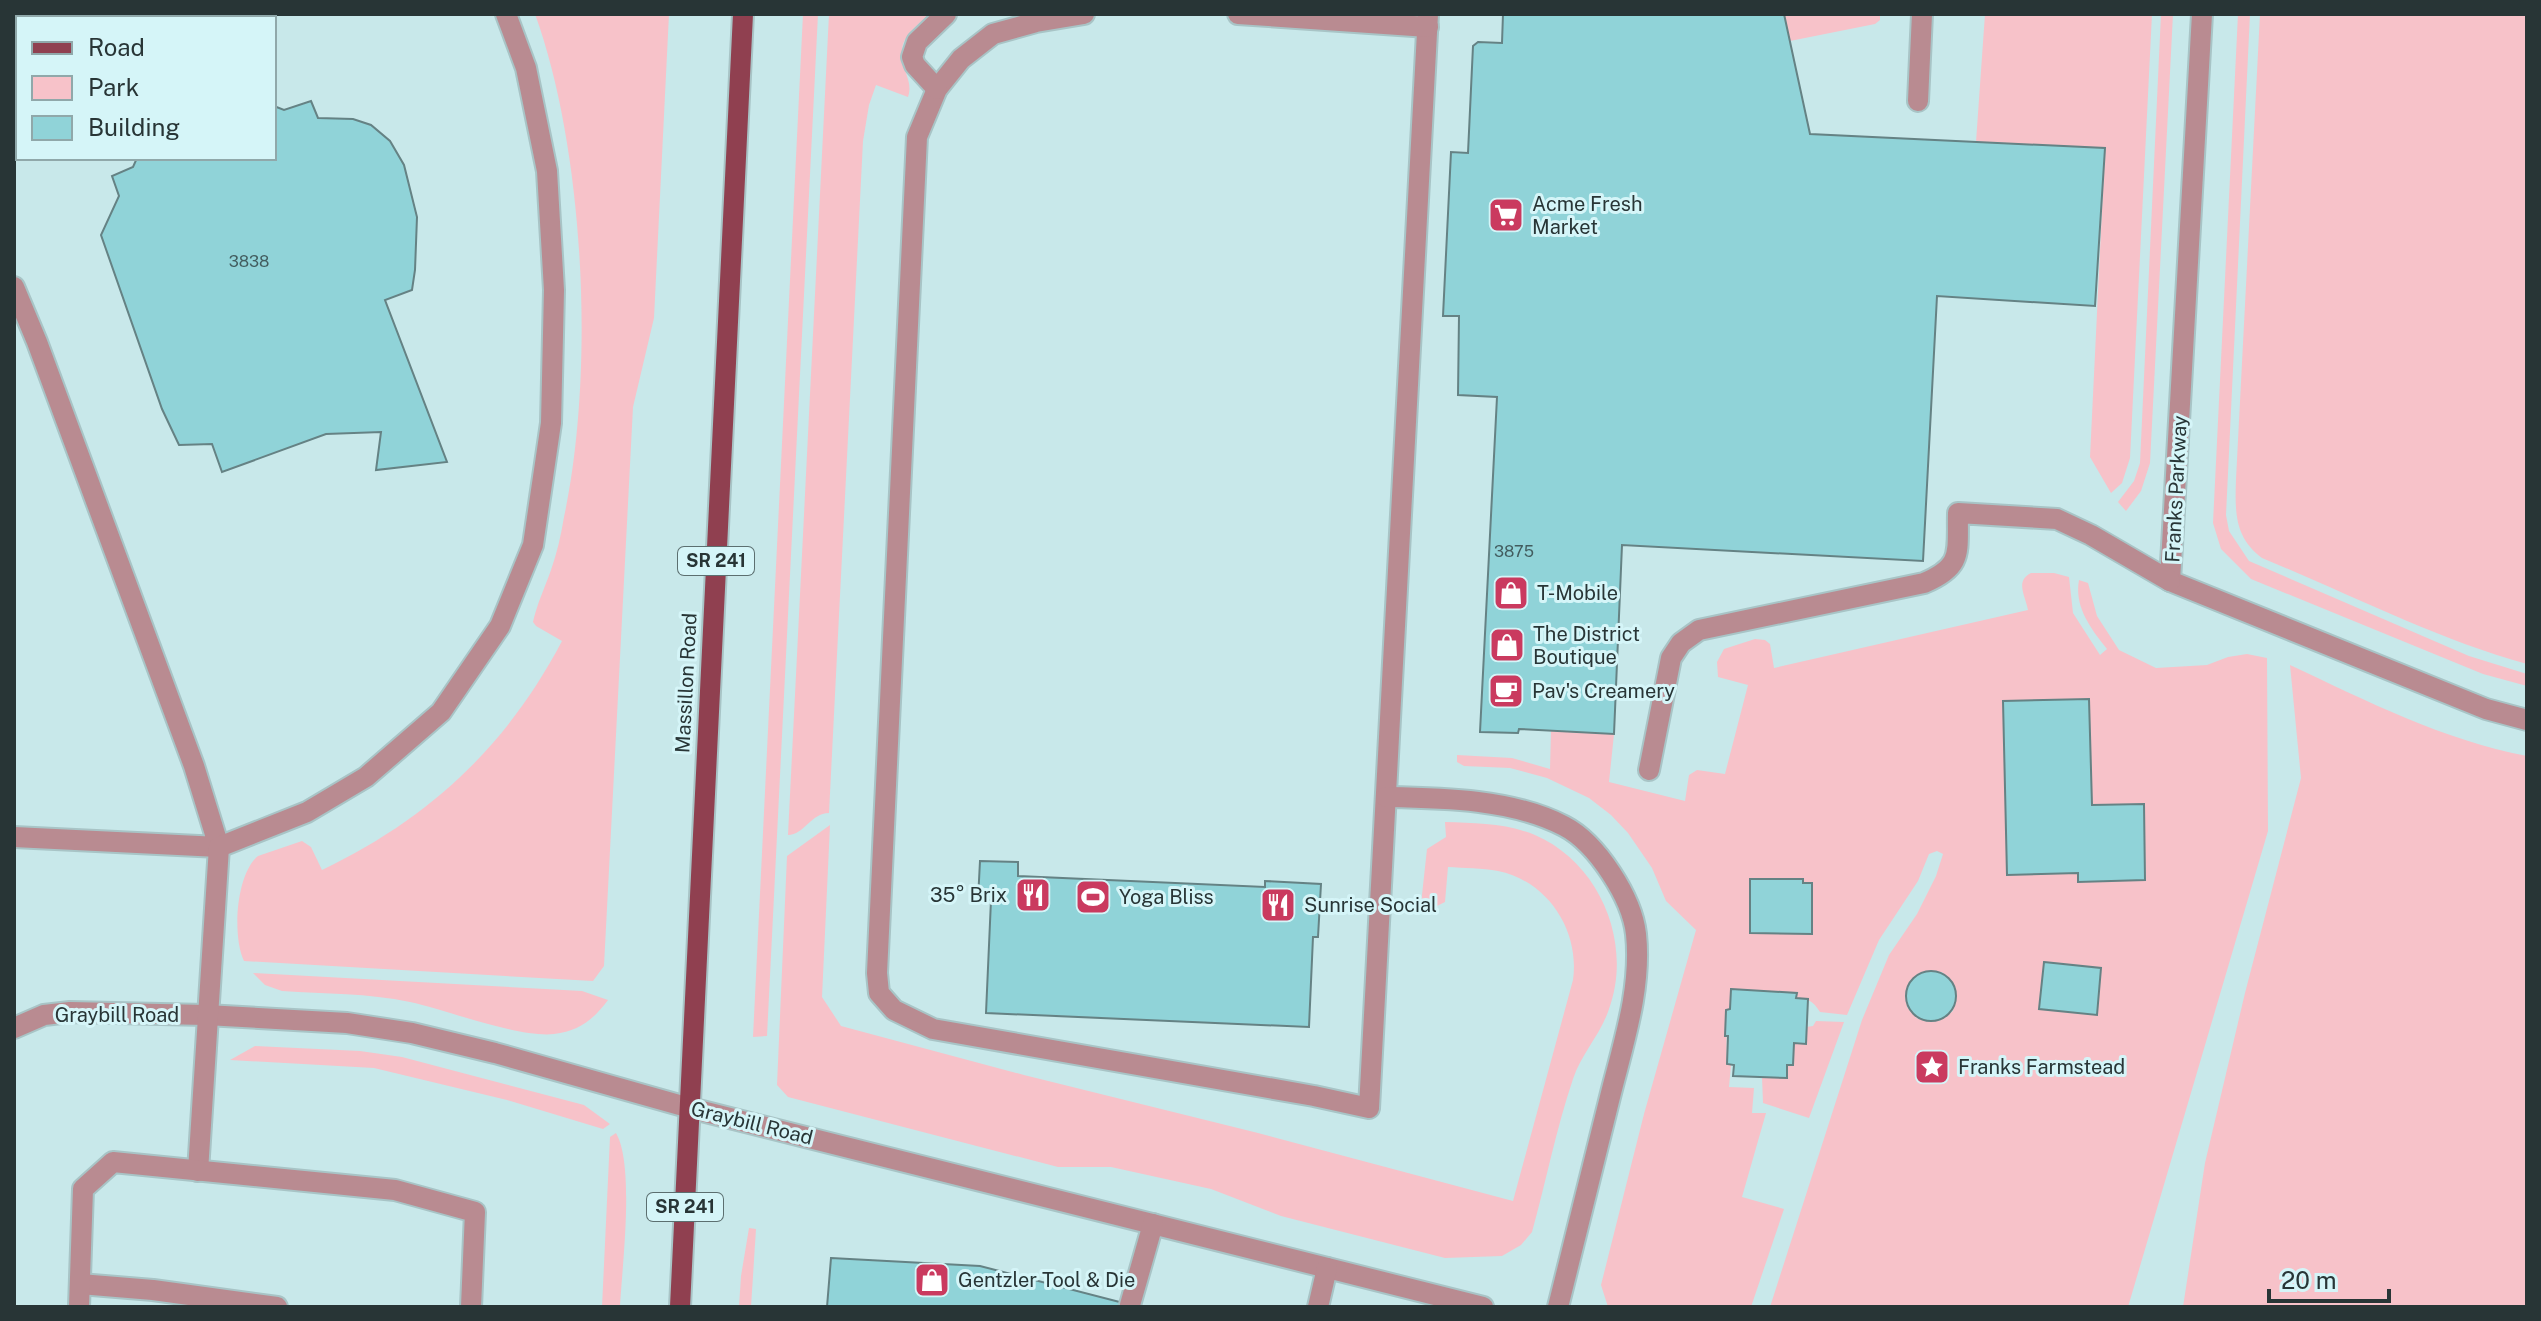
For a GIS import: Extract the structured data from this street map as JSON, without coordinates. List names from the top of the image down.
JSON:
{
  "streets": {
    "main road": ["SR 241", "Massillon Road"],
    "street": ["Franks Parkway", "Graybill Road"]
  },
  "crossings": [
    ["Massillon Road", "Graybill Road"]
  ],
  "places": {
    "supermarket": ["Acme Fresh Market"],
    "shop": ["T-Mobile", "The District Boutique", "Gentzler Tool & Die"],
    "cafe": ["Pav's Creamery"],
    "restaurant": ["35° Brix", "Sunrise Social"],
    "sports": ["Yoga Bliss"],
    "place": ["Franks Farmstead"]
  },
  "house_numbers": ["3838", "3875"],
  "legend": ["Road", "Park", "Building"],
  "scale_bar": "20 m"
}
